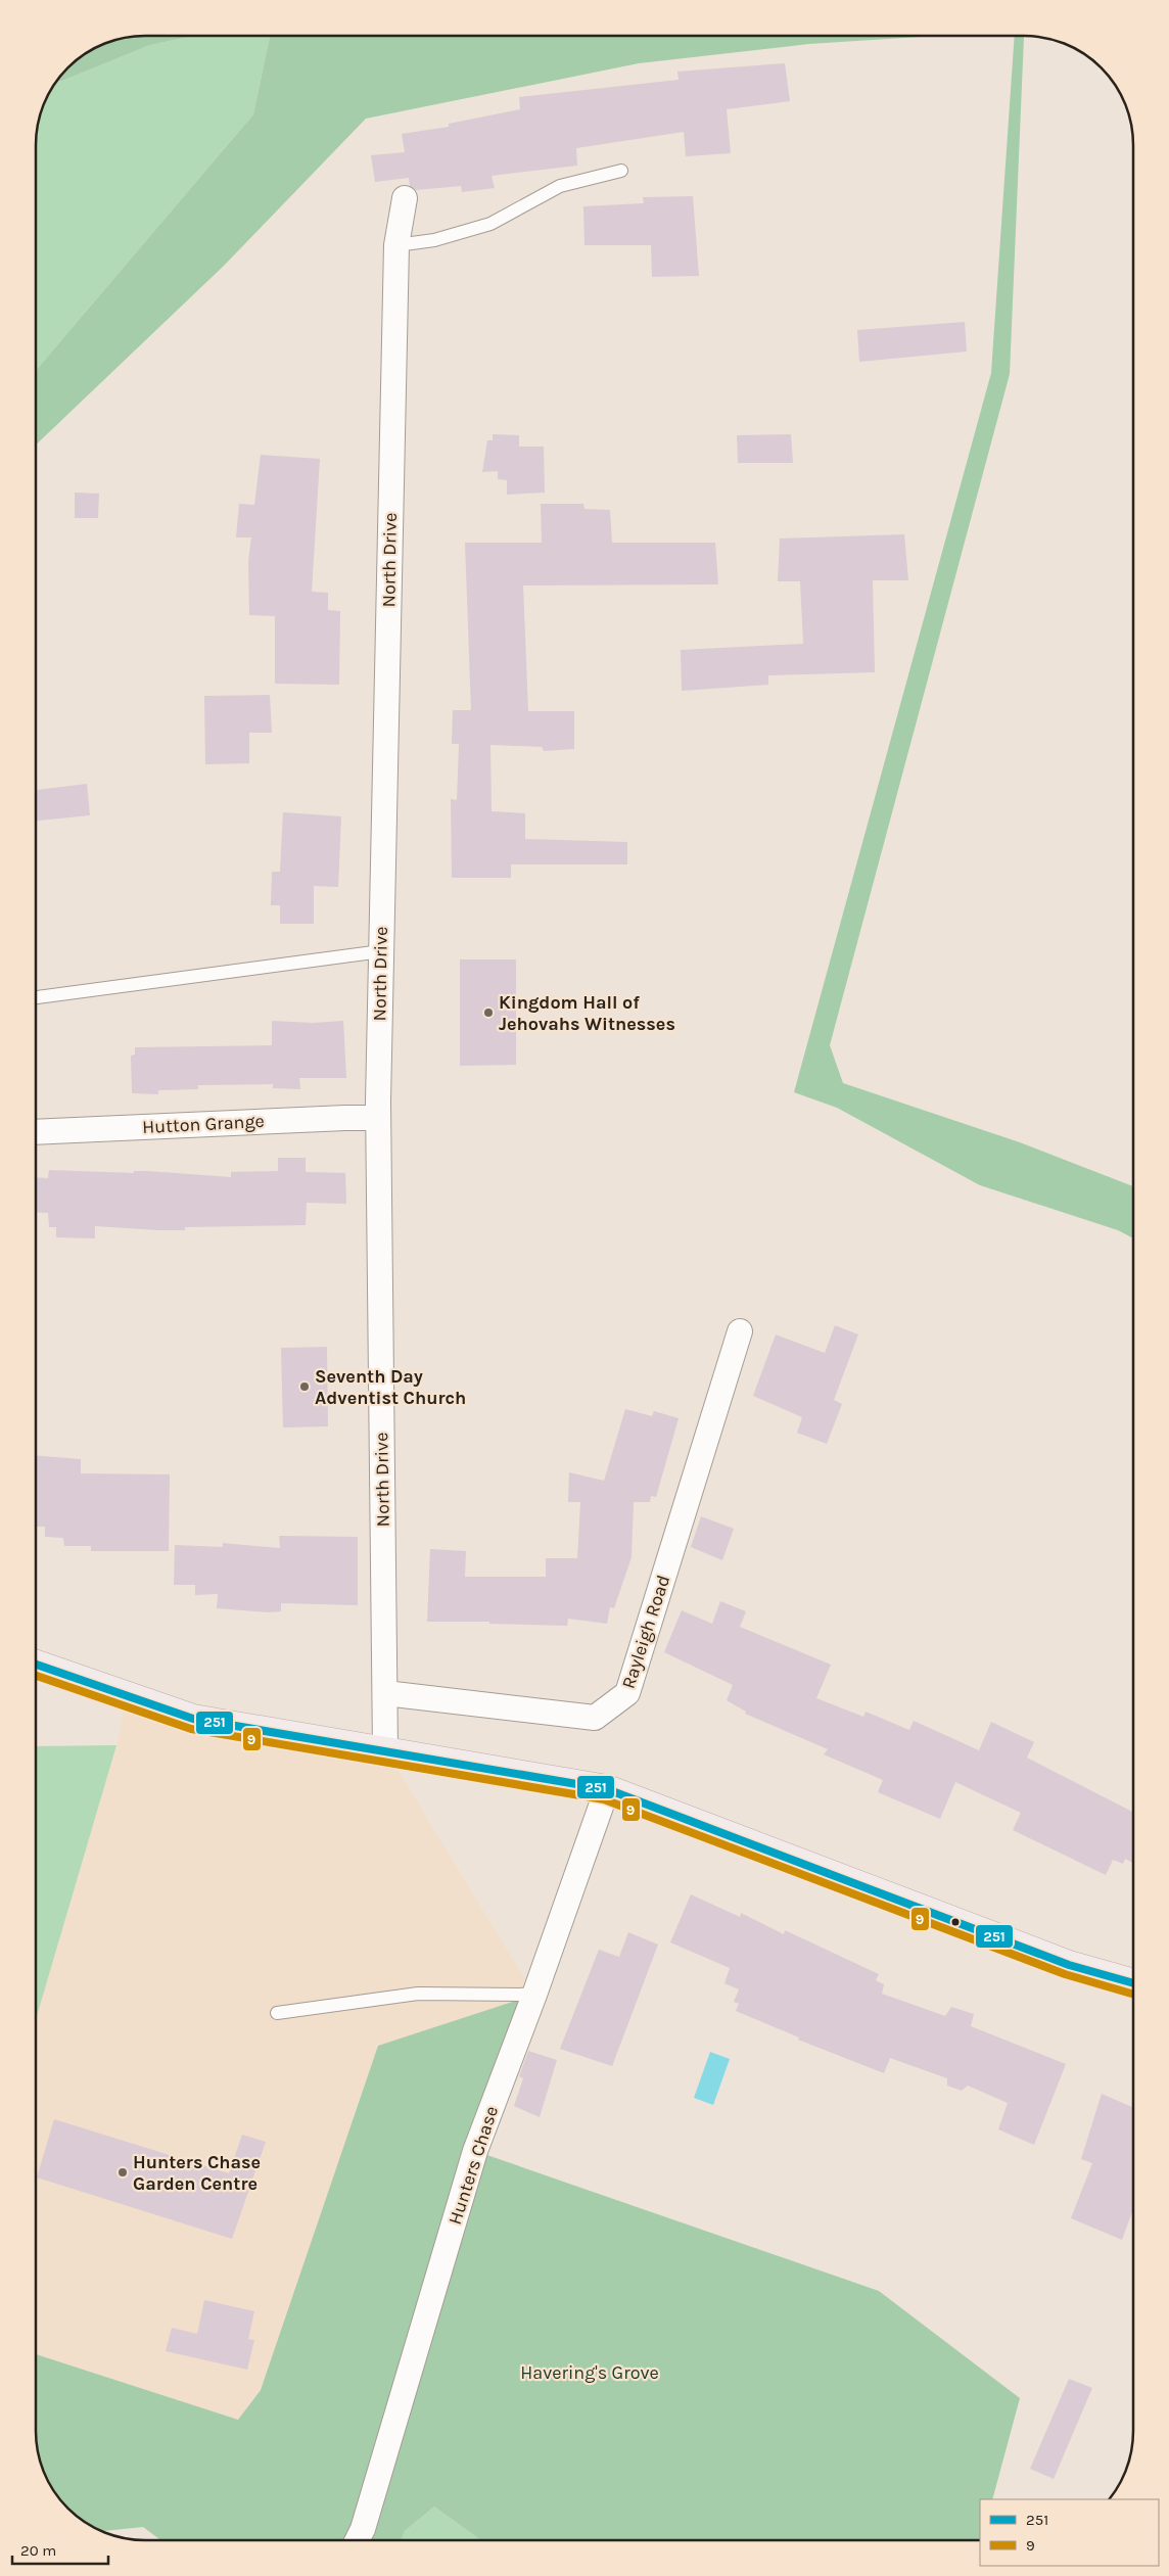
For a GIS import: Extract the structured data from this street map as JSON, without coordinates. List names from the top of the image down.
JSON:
{
  "streets": {
    "street": [
      "North Drive",
      "Hutton Grange",
      "Rayleigh Road",
      "Hunters Chase"
    ]
  },
  "crossings": [
    ["North Drive", "Hutton Grange"],
    ["North Drive", "Rayleigh Road"]
  ],
  "parks": ["Havering's Grove"],
  "places": ["Kingdom Hall of Jehovahs Witnesses", "Seventh Day Adventist Church", "Hunters Chase Garden Centre"],
  "lines": ["transit line 251", "transit line 9"],
  "legend": ["251", "9"],
  "scale_bar": "20 m"
}
